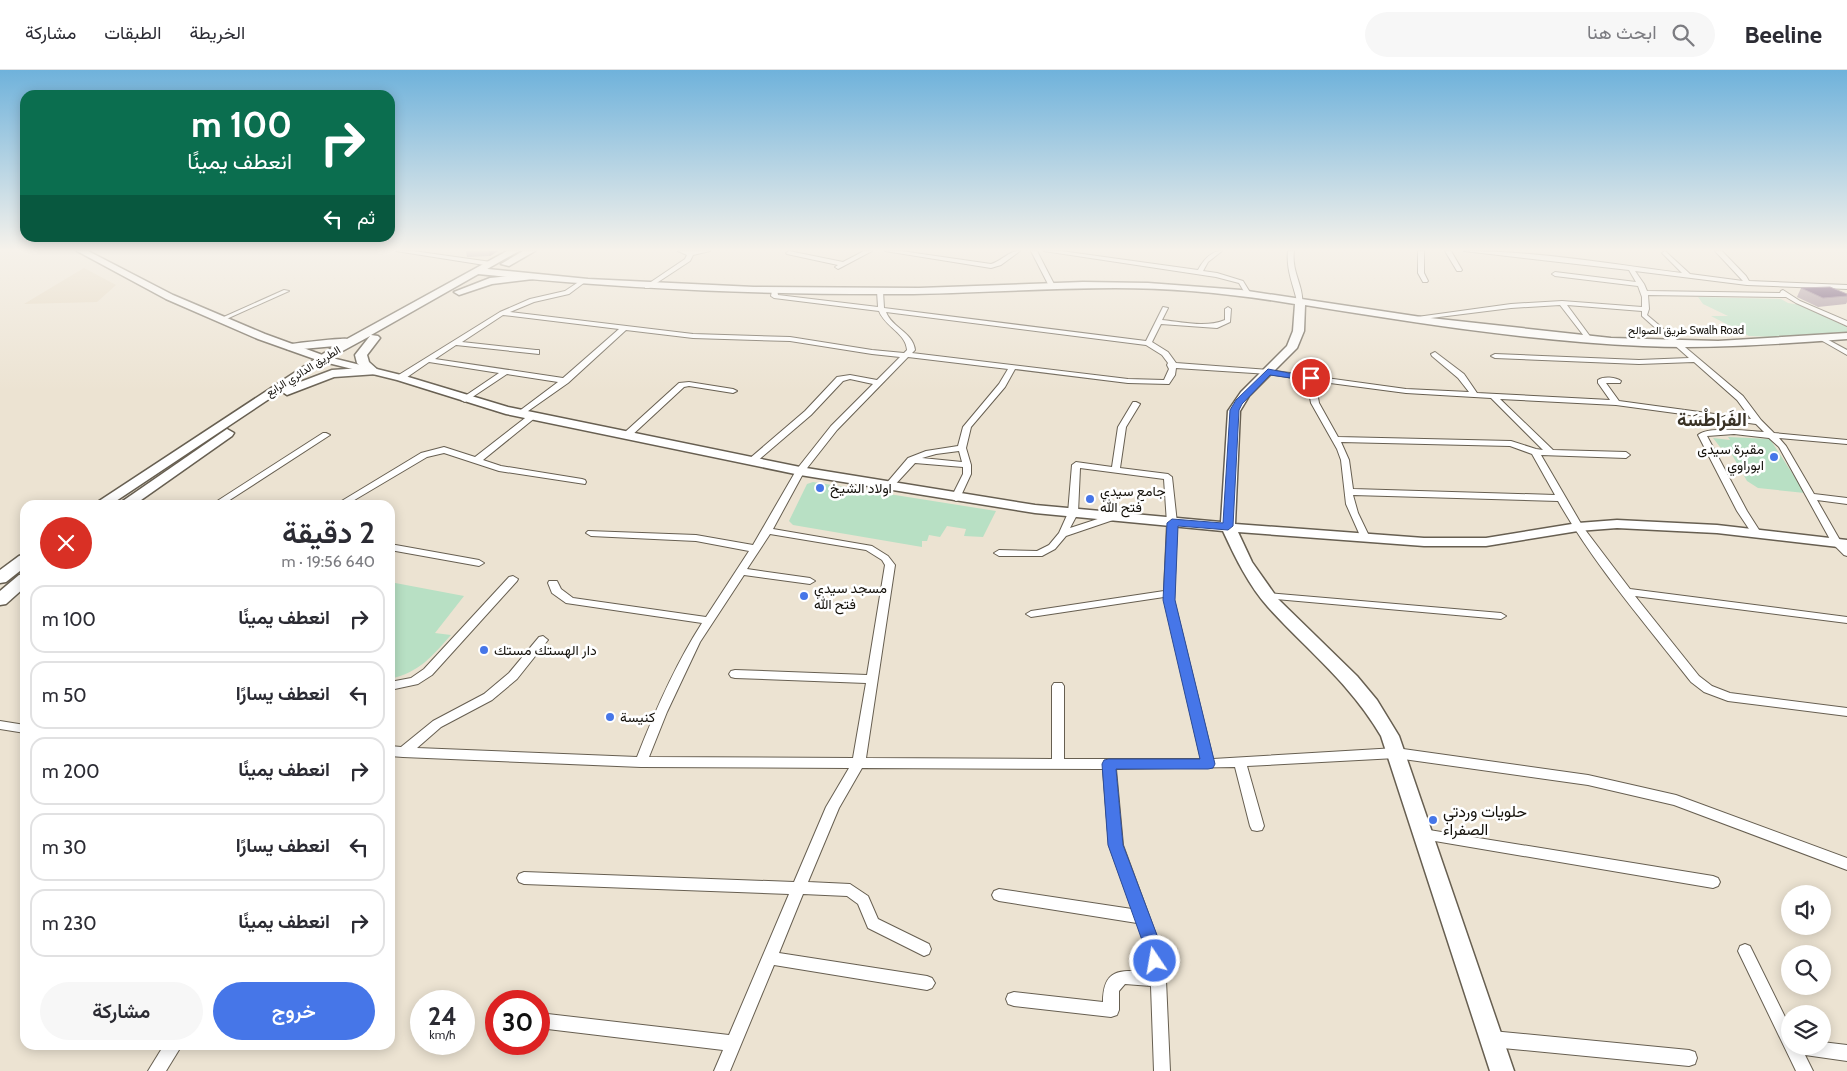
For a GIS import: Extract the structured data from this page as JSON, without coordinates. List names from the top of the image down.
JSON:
{
  "streets": {
    "main road": ["الطريق الدائري الرابع"],
    "street": ["طريق الصوالح Swalh Road"]
  },
  "districts": ["الفَرَاطْسَة"],
  "places": [
    "مقبرة سيدى ابوراوي",
    "اولاد الشيخ",
    "جامع سيدي فتح الله",
    "مسجد سيدي فتح الله",
    "دار الهستك مستك",
    "كنيسة",
    "حلويات وردتي الصفراء"
  ],
  "page": {
    "header": "Beeline",
    "search": "ابحث هنا",
    "nav": ["الخريطة", "الطبقات", "مشاركة"],
    "turn": ["100 m", "انعطف يمينًا"],
    "then": "ثم",
    "heading": ["2 دقيقة", "640 m · 19:56"],
    "list": [
      {
        "name": "انعطف يمينًا",
        "value": "100 m"
      },
      {
        "name": "انعطف يسارًا",
        "value": "50 m"
      },
      {
        "name": "انعطف يمينًا",
        "value": "200 m"
      },
      {
        "name": "انعطف يسارًا",
        "value": "30 m"
      },
      {
        "name": "انعطف يمينًا",
        "value": "230 m"
      }
    ],
    "buttons": ["خروج", "مشاركة"],
    "speed": "24 km/h",
    "limit": "30"
  }
}
